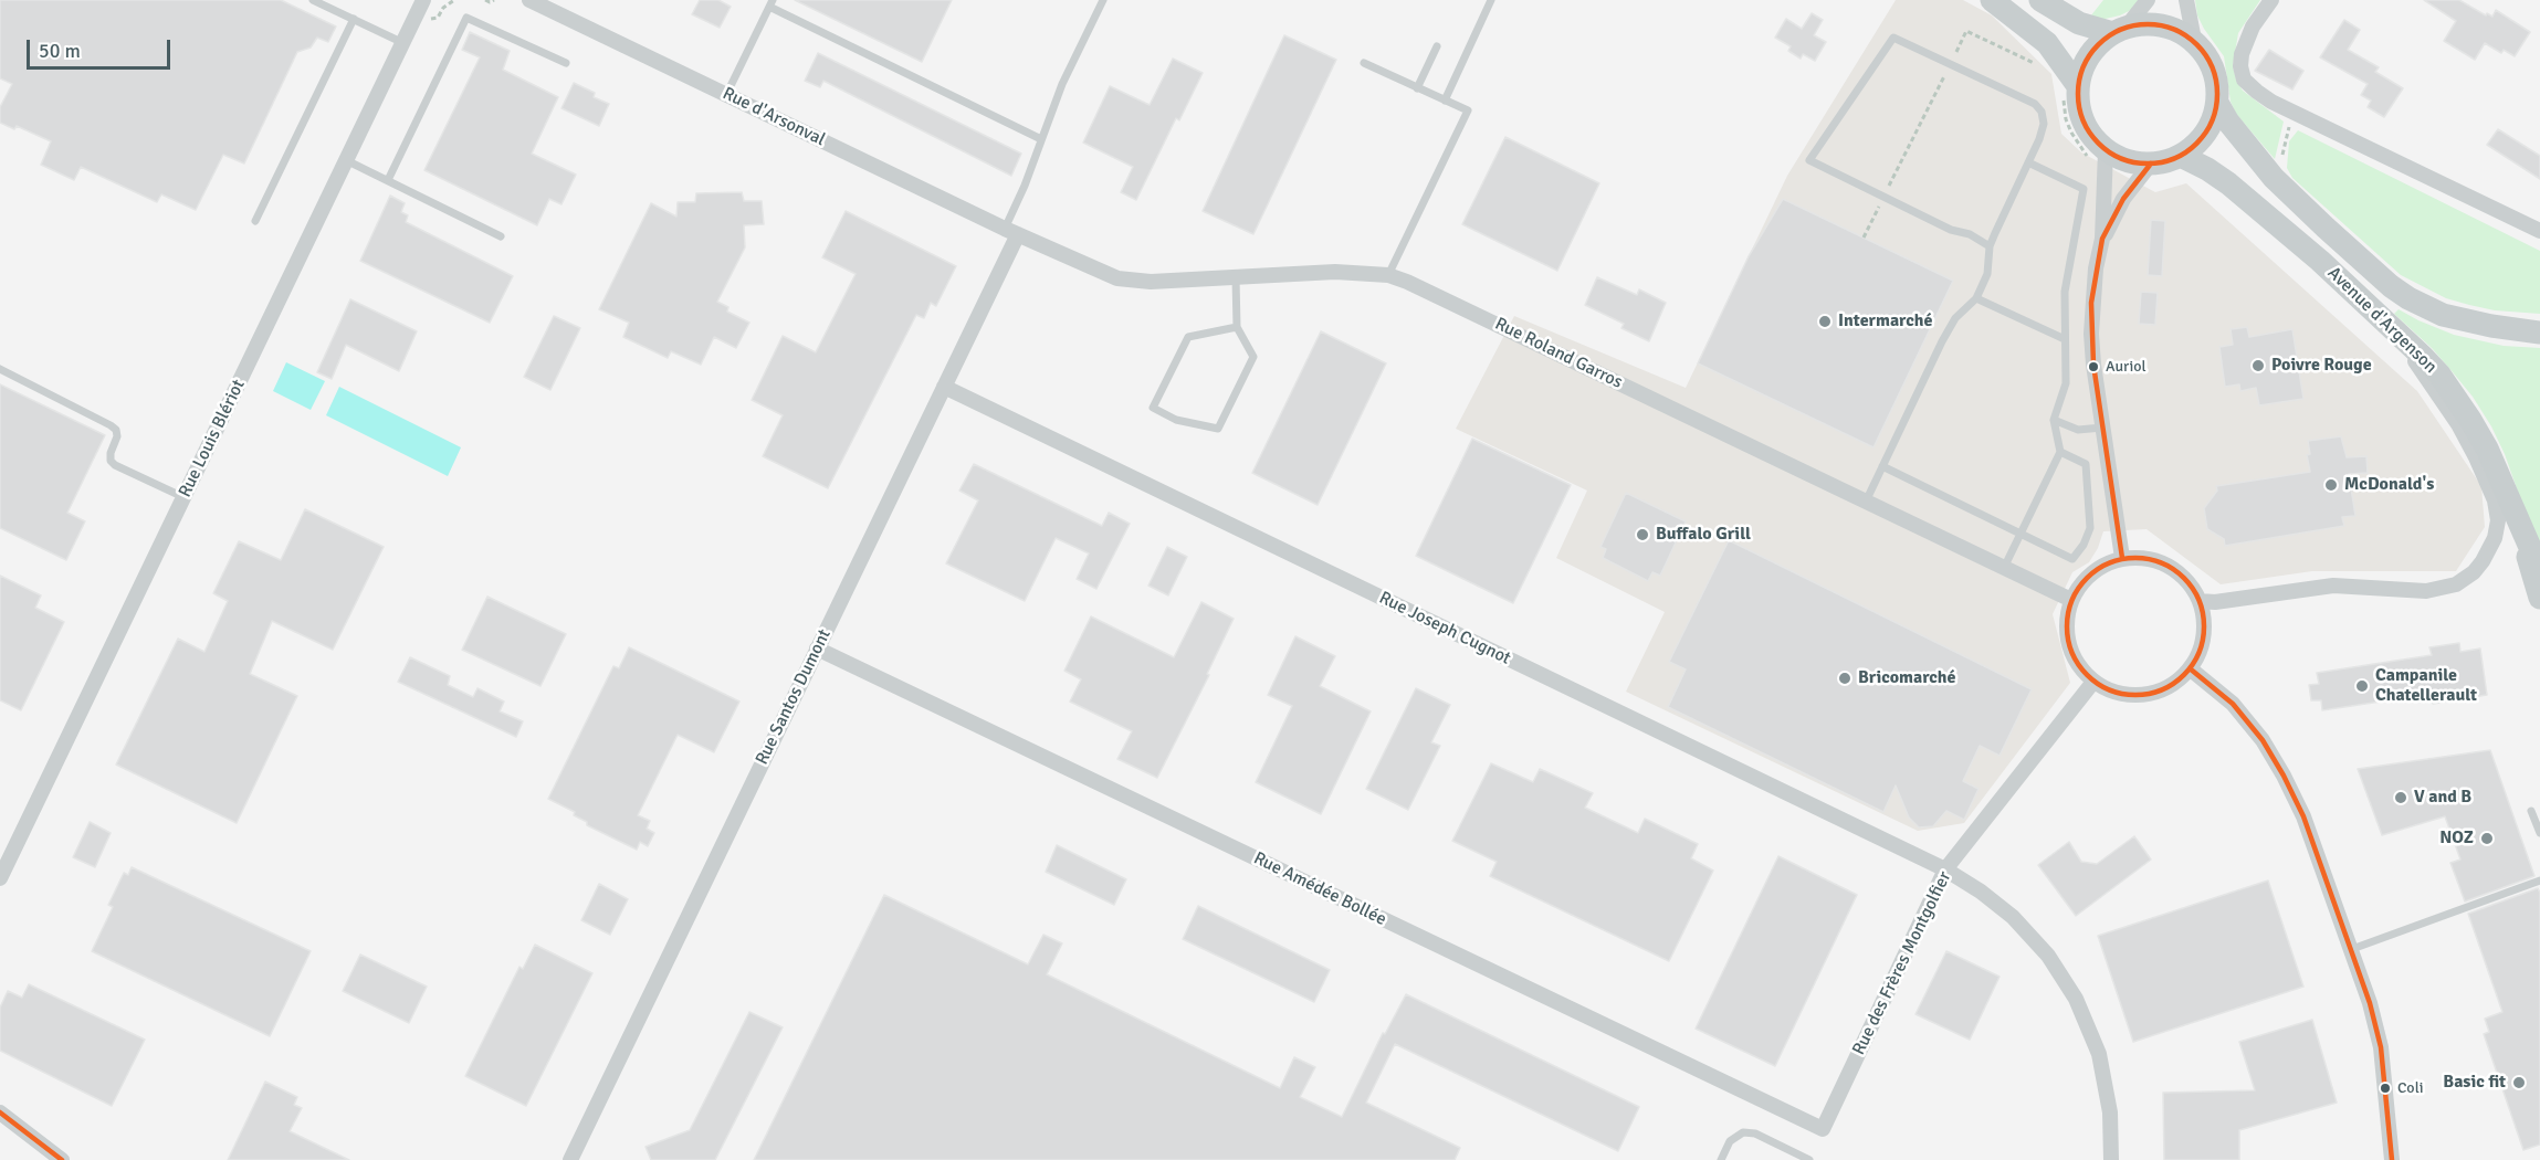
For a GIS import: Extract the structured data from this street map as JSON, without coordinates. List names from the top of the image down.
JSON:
{
  "streets": {
    "main road": ["Avenue d'Argenson"],
    "street": [
      "Rue d'Arsonval",
      "Rue Roland Garros",
      "Rue Louis Blériot",
      "Rue Joseph Cugnot",
      "Rue Santos Dumont",
      "Rue Amédée Bollée",
      "Rue des Frères Montgolfier"
    ]
  },
  "crossings": [
    ["Rue d'Arsonval", "Rue Roland Garros"],
    ["Rue d'Arsonval", "Rue Santos Dumont"],
    ["Rue Roland Garros", "Rue Santos Dumont"],
    ["Rue Roland Garros", "Rue des Frères Montgolfier"],
    ["Rue Joseph Cugnot", "Rue Santos Dumont"],
    ["Rue Joseph Cugnot", "Rue des Frères Montgolfier"],
    ["Rue Santos Dumont", "Rue Amédée Bollée"],
    ["Rue Amédée Bollée", "Rue des Frères Montgolfier"]
  ],
  "places": [
    "Intermarché",
    "Poivre Rouge",
    "Auriol",
    "McDonald's",
    "Buffalo Grill",
    "Bricomarché",
    "Campanile Chatellerault",
    "V and B",
    "NOZ",
    "Basic fit",
    "Coli"
  ],
  "scale_bar": "50 m"
}
